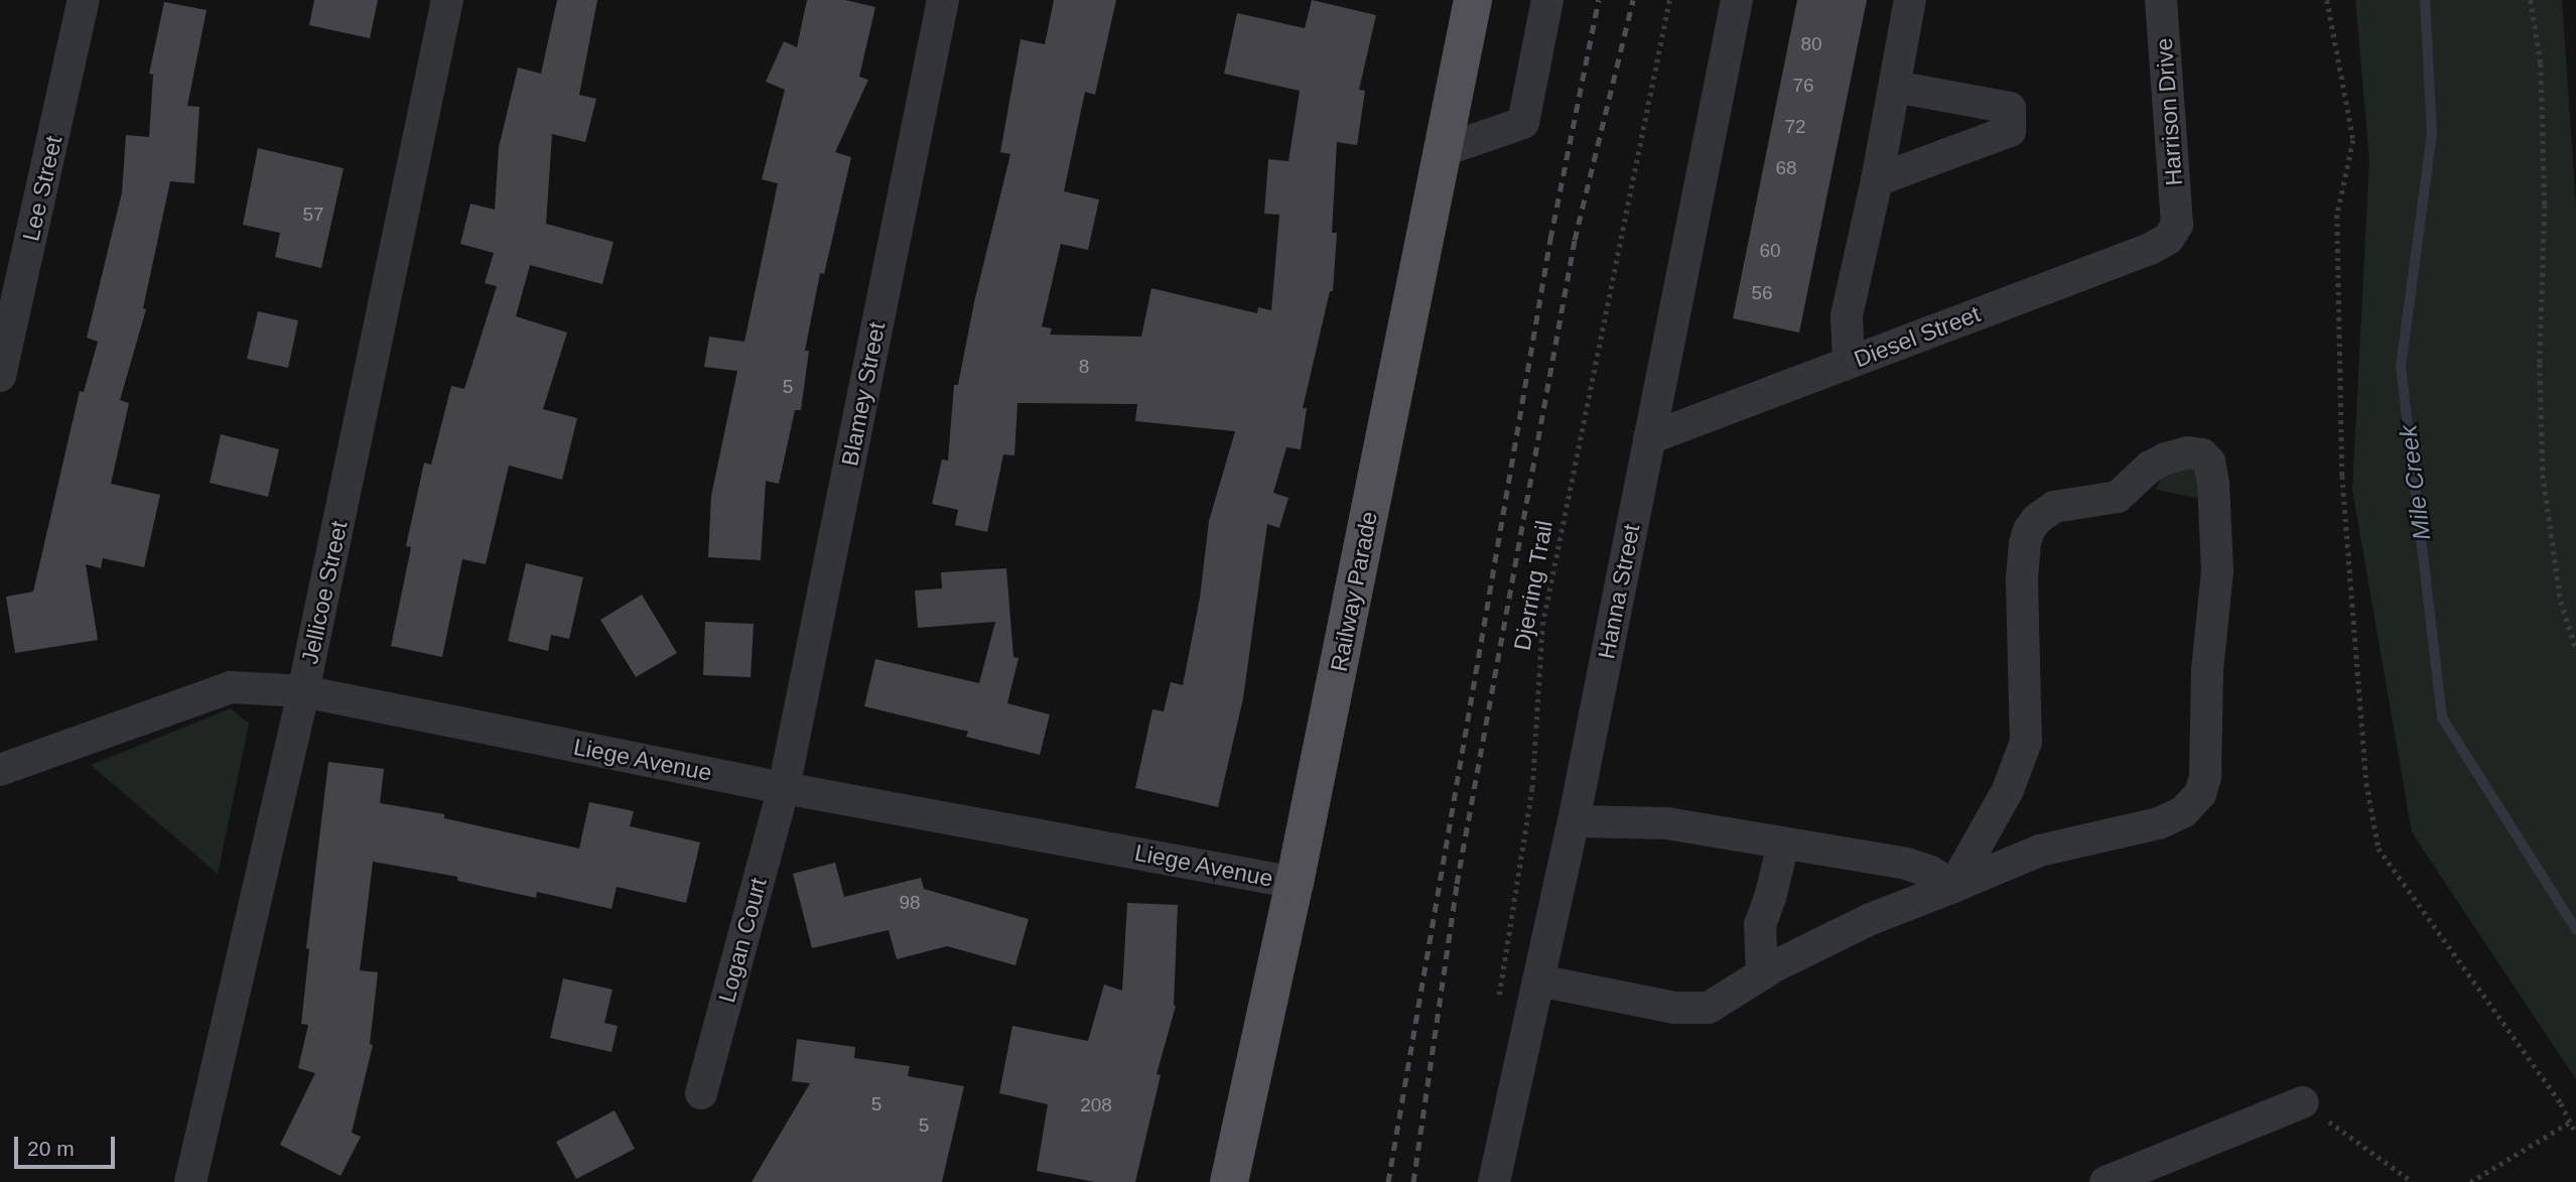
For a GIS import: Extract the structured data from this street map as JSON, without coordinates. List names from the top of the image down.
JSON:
{
  "streets": {
    "main road": ["Railway Parade"],
    "street": [
      "Harrison Drive",
      "Lee Street",
      "Diesel Street",
      "Blamey Street",
      "Hanna Street",
      "Jellicoe Street",
      "Liege Avenue",
      "Logan Court"
    ],
    "path": ["Djerring Trail"]
  },
  "crossings": [
    ["Harrison Drive", "Diesel Street"],
    ["Diesel Street", "Hanna Street"],
    ["Blamey Street", "Liege Avenue"],
    ["Blamey Street", "Logan Court"],
    ["Railway Parade", "Liege Avenue"],
    ["Jellicoe Street", "Liege Avenue"],
    ["Liege Avenue", "Logan Court"]
  ],
  "water": ["Mile Creek"],
  "house_numbers": [
    "80",
    "76",
    "72",
    "68",
    "57",
    "60",
    "56",
    "8",
    "5",
    "98",
    "5",
    "208",
    "5"
  ],
  "scale_bar": "20 m"
}
